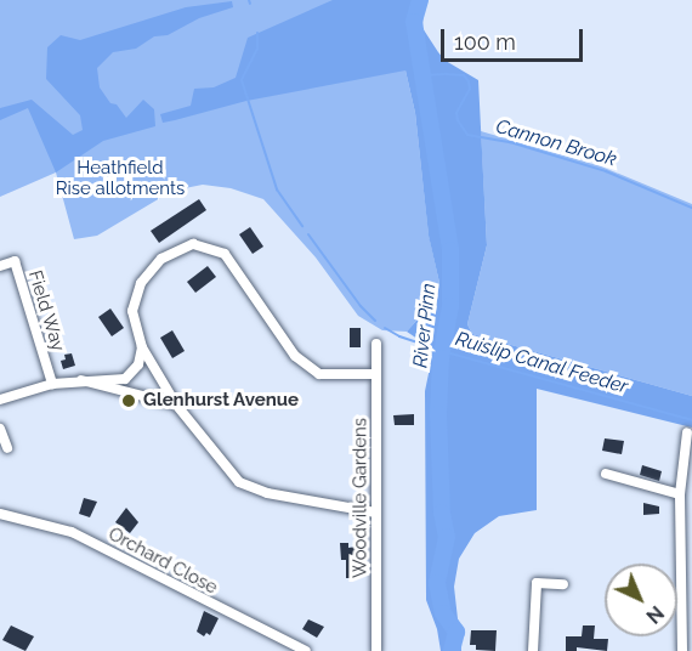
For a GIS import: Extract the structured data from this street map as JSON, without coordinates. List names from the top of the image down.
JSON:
{
  "streets": {
    "street": ["Field Way", "Woodville Gardens", "Orchard Close"]
  },
  "water": ["Cannon Brook", "River Pinn", "Ruislip Canal Feeder"],
  "parks": ["Heathfield Rise allotments"],
  "places": ["Glenhurst Avenue"],
  "scale_bar": "100 m",
  "north": "bottom right"
}
